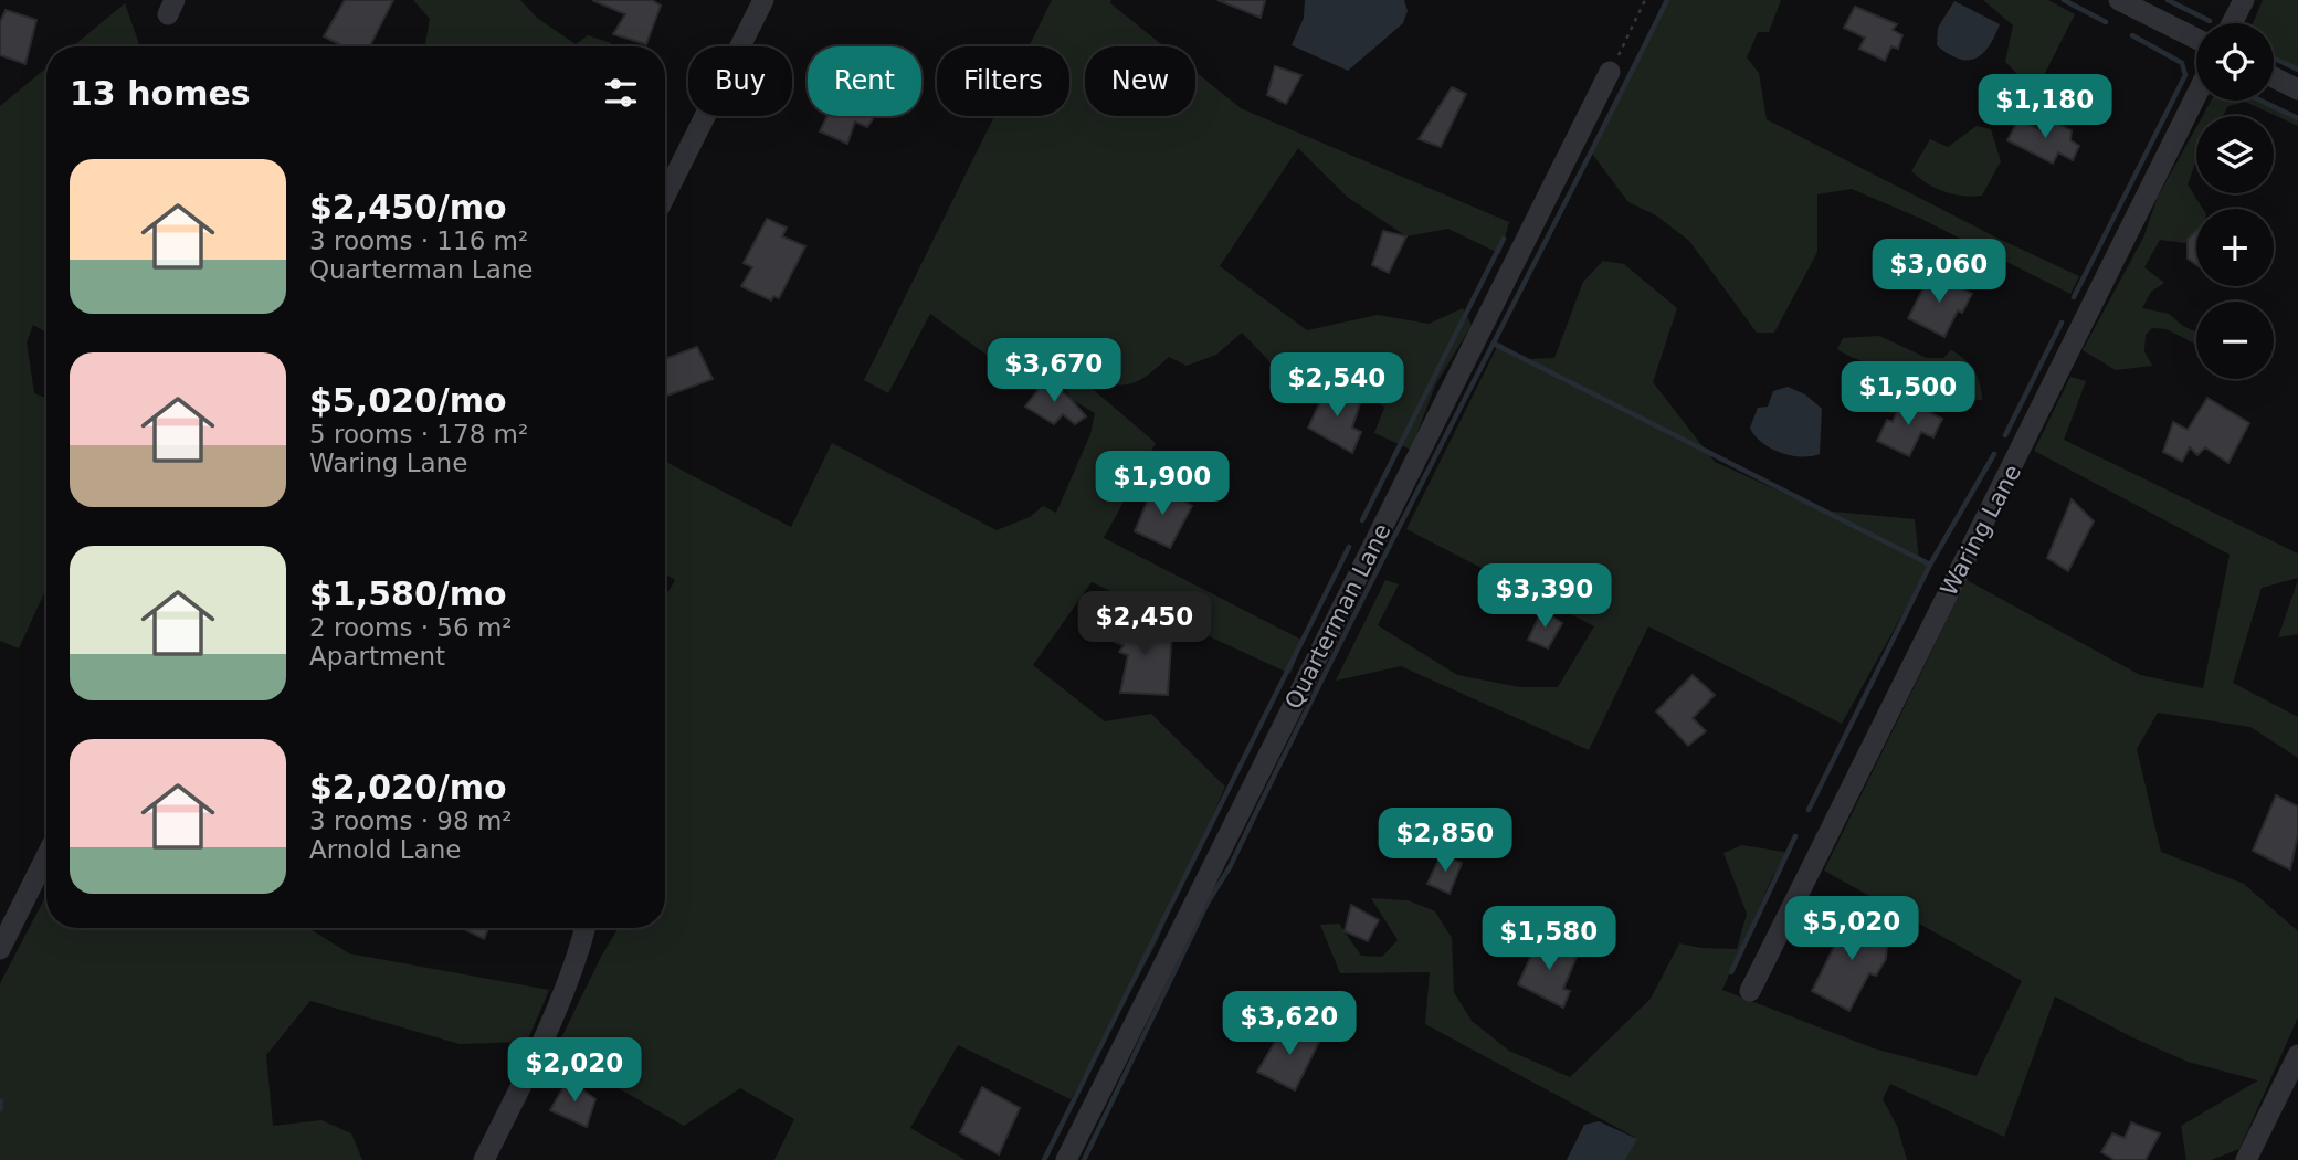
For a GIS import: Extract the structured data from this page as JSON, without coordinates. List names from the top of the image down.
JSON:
{
  "streets": {
    "street": ["Waring Lane", "Quarterman Lane"]
  },
  "page": {
    "map_buttons": ["+", "−"],
    "chip": [
      "Buy",
      "Rent",
      "Filters",
      "New"
    ],
    "heading": "13 homes",
    "price": [
      "$1,180",
      "$3,060",
      "$3,670",
      "$2,540",
      "$1,500",
      "$1,900",
      "$3,390",
      "$2,450",
      "$2,850",
      "$5,020",
      "$1,580",
      "$3,620",
      "$2,020"
    ],
    "list": [
      {
        "name": "$2,450/mo",
        "note": "3 rooms · 116 m² · Quarterman Lane"
      },
      {
        "name": "$5,020/mo",
        "note": "5 rooms · 178 m² · Waring Lane"
      },
      {
        "name": "$1,580/mo",
        "note": "2 rooms · 56 m² · Apartment"
      },
      {
        "name": "$2,020/mo",
        "note": "3 rooms · 98 m² · Arnold Lane"
      }
    ]
  }
}
